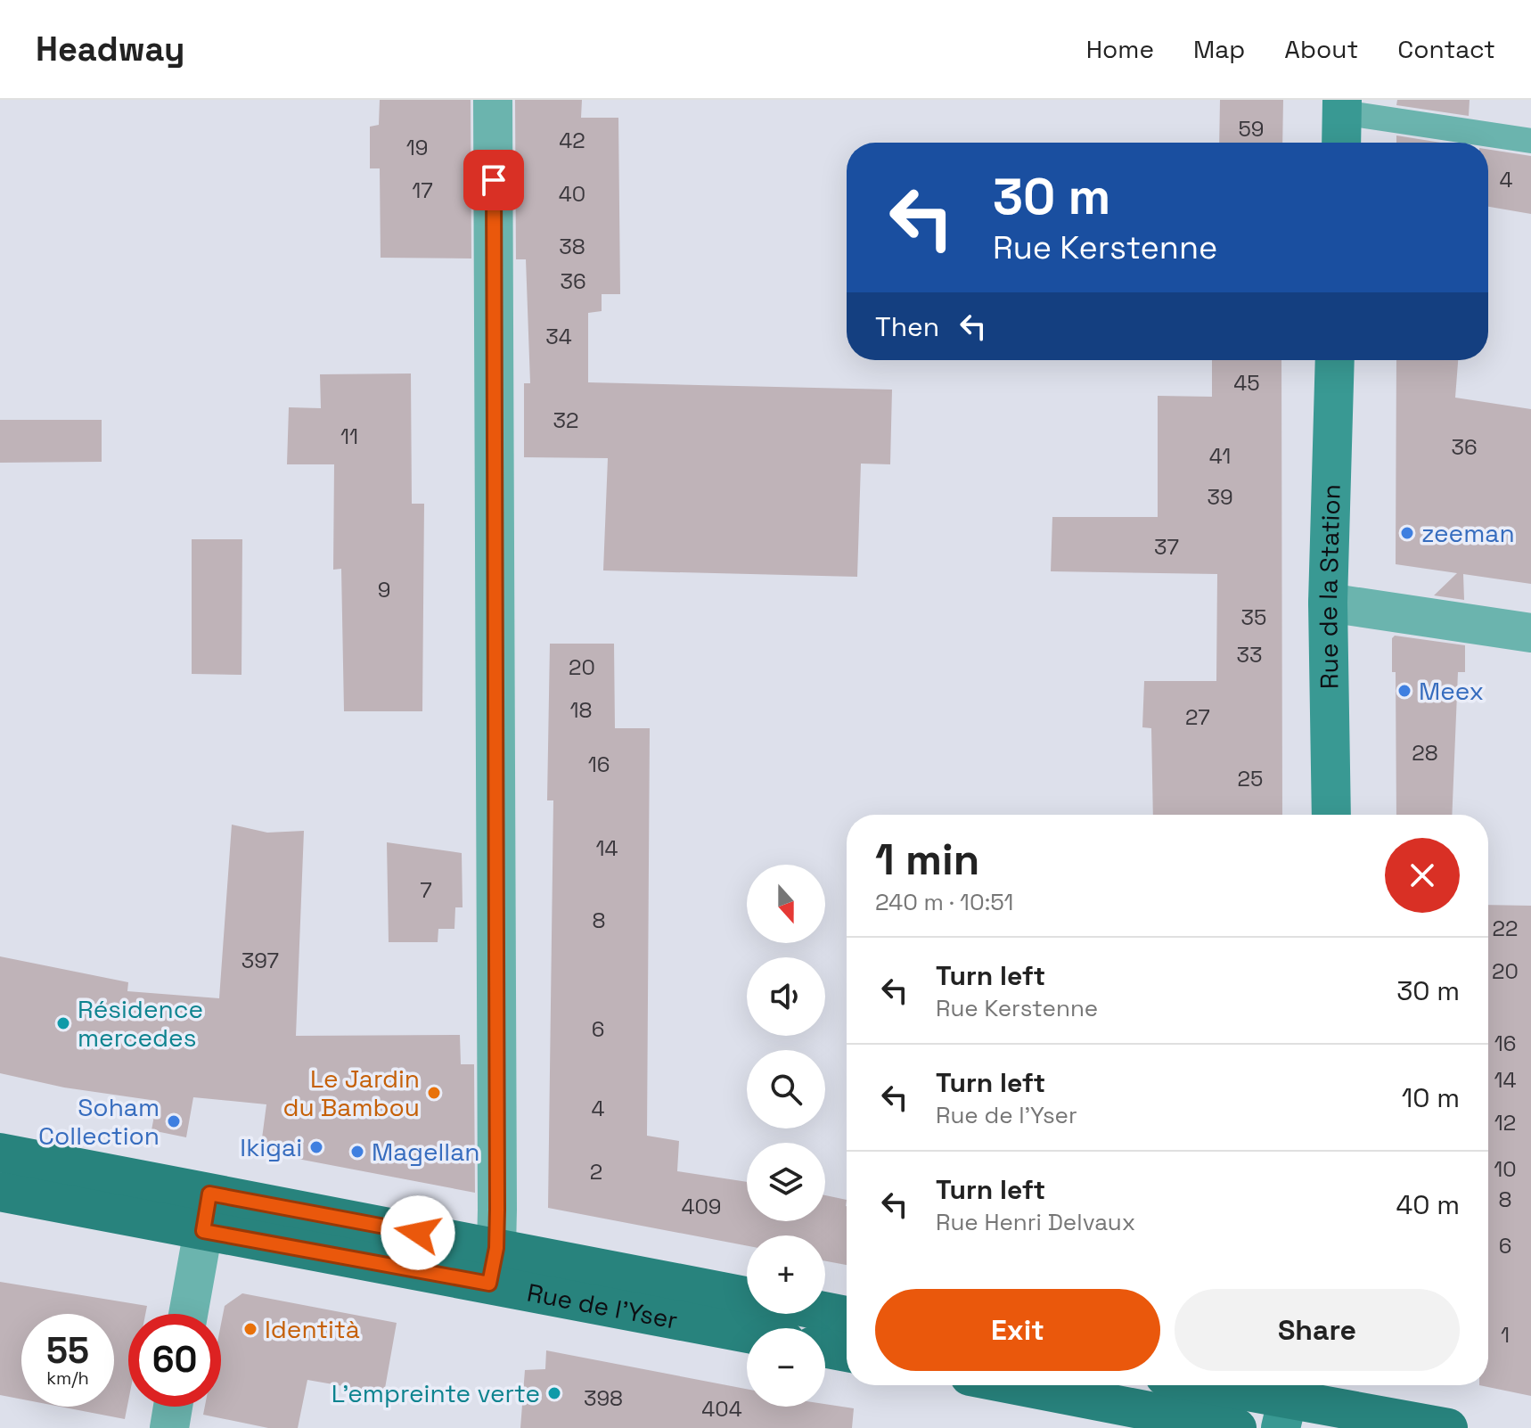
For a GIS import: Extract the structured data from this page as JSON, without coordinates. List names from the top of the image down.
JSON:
{
  "streets": {
    "main road": ["Rue de l'Yser"],
    "street": ["Rue de la Station"]
  },
  "places": [
    "zeeman",
    "Meex",
    "Résidence mercedes",
    "Le Jardin du Bambou",
    "Soham Collection",
    "Ikigai",
    "Magellan",
    "Identità",
    "L'empreinte verte"
  ],
  "house_numbers": [
    "59",
    "42",
    "19",
    "4",
    "17",
    "40",
    "38",
    "36",
    "34",
    "45",
    "32",
    "11",
    "36",
    "41",
    "39",
    "37",
    "9",
    "35",
    "33",
    "20",
    "18",
    "27",
    "28",
    "16",
    "25",
    "14",
    "7",
    "8",
    "22",
    "397",
    "20",
    "6",
    "16",
    "14",
    "4",
    "12",
    "10",
    "2",
    "8",
    "409",
    "6",
    "1",
    "398",
    "404"
  ],
  "north": "bottom",
  "page": {
    "header": "Headway",
    "nav": [
      "Home",
      "Map",
      "About",
      "Contact"
    ],
    "turn": ["30 m", "Rue Kerstenne"],
    "then": "Then",
    "heading": ["1 min", "240 m · 10:51"],
    "map_buttons": ["+", "−"],
    "list": [
      {
        "name": "Turn left",
        "note": "Rue Kerstenne",
        "value": "30 m"
      },
      {
        "name": "Turn left",
        "note": "Rue de l'Yser",
        "value": "10 m"
      },
      {
        "name": "Turn left",
        "note": "Rue Henri Delvaux",
        "value": "40 m"
      }
    ],
    "buttons": ["Exit", "Share"],
    "speed": "55 km/h",
    "limit": "60"
  }
}
